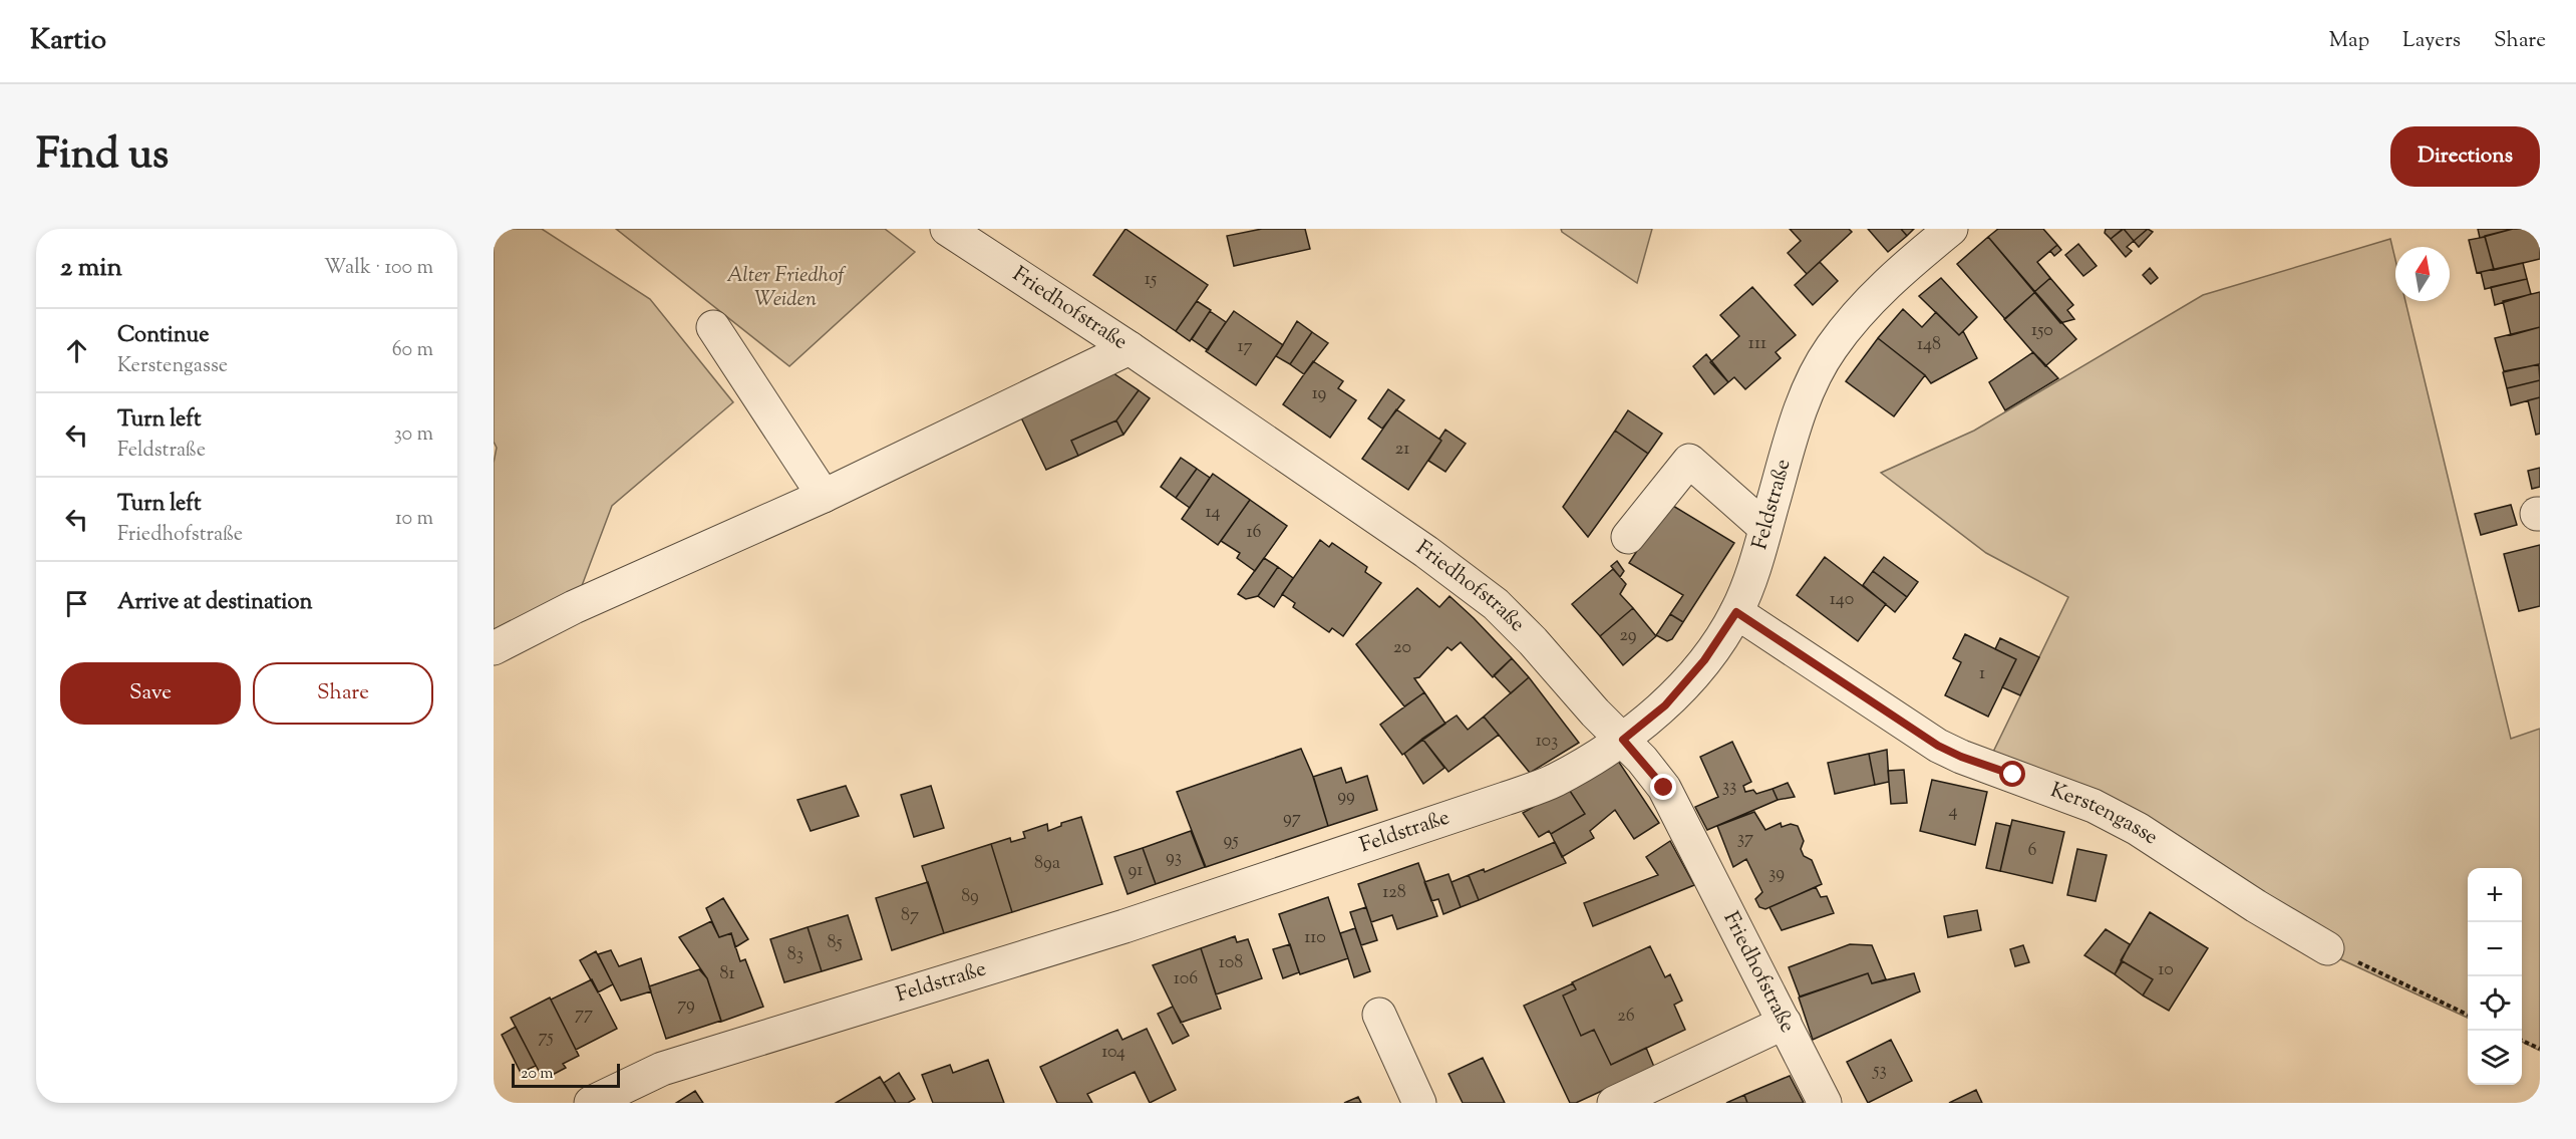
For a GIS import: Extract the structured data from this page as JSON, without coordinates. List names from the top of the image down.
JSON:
{
  "streets": {
    "street": ["Friedhofstraße", "Feldstraße", "Kerstengasse"]
  },
  "crossings": [
    ["Friedhofstraße", "Feldstraße"],
    ["Feldstraße", "Kerstengasse"]
  ],
  "parks": ["Alter Friedhof Weiden"],
  "house_numbers": [
    "15",
    "150",
    "111",
    "148",
    "17",
    "19",
    "21",
    "14",
    "16",
    "140",
    "29",
    "20",
    "1",
    "103",
    "33",
    "99",
    "4",
    "97",
    "37",
    "95",
    "6",
    "93",
    "89a",
    "91",
    "39",
    "128",
    "89",
    "87",
    "110",
    "85",
    "83",
    "108",
    "10",
    "81",
    "106",
    "79",
    "77",
    "26",
    "75",
    "104",
    "53"
  ],
  "scale_bar": "20 m",
  "north": "top",
  "page": {
    "header": "Kartio",
    "nav": ["Map", "Layers", "Share"],
    "title": "Find us",
    "buttons": [
      "Directions",
      ["Save", "Share"]
    ],
    "heading": ["2 min", "Walk · 100 m"],
    "list": [
      ["Continue", "Kerstengasse", "60 m"],
      ["Turn left", "Feldstraße", "30 m"],
      ["Turn left", "Friedhofstraße", "10 m"],
      "Arrive at destination"
    ],
    "map_buttons": ["+", "−"],
    "scale": "20 m"
  }
}
